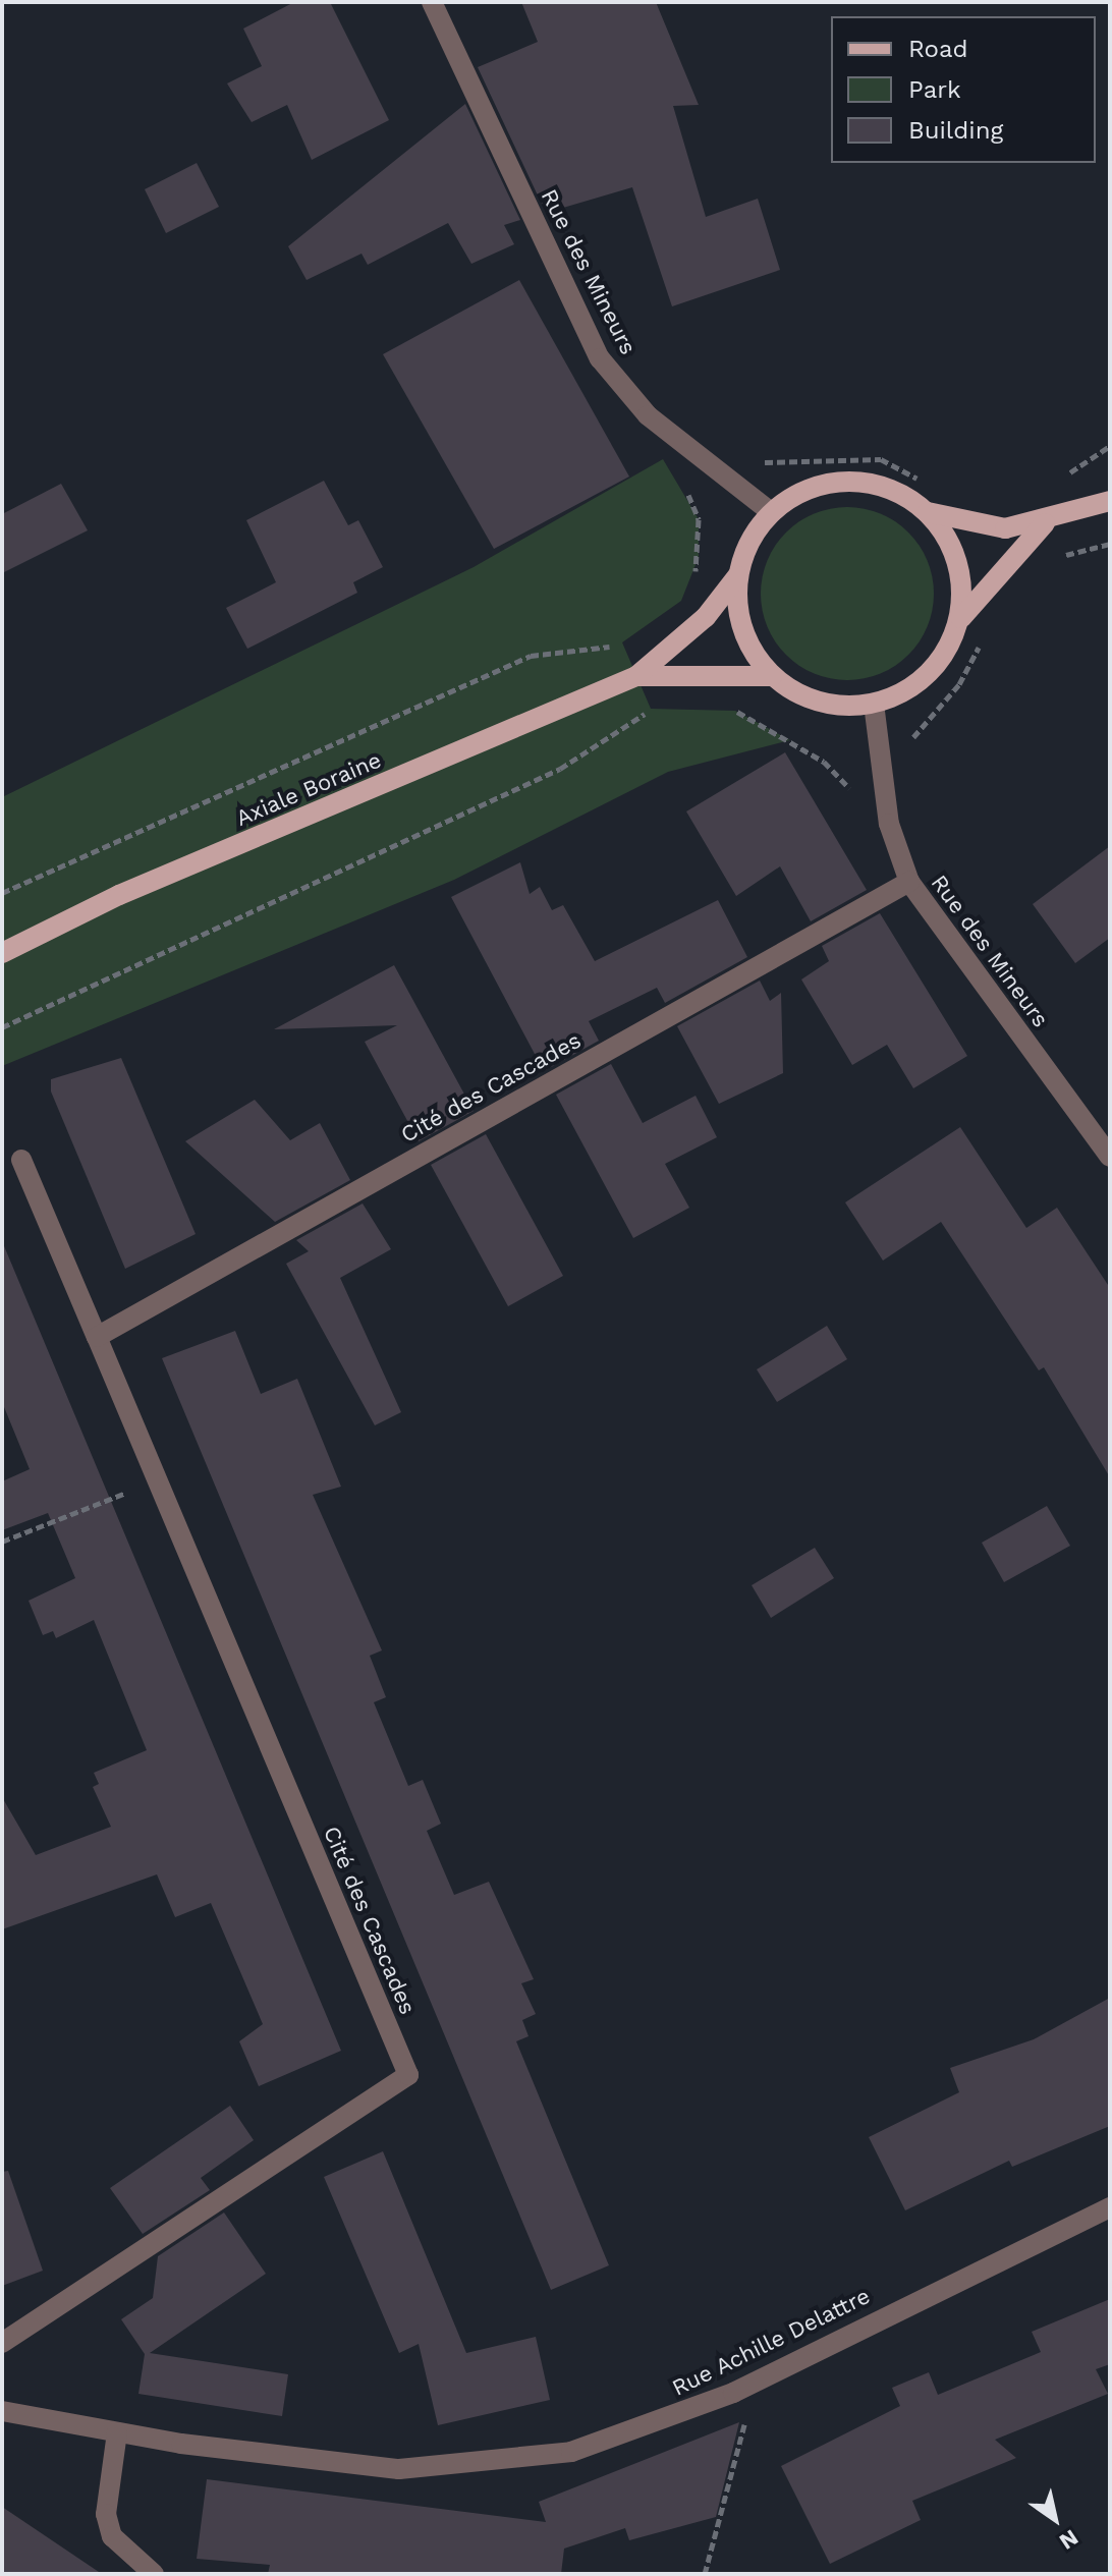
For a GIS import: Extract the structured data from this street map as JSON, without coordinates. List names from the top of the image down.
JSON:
{
  "streets": {
    "main road": ["Axiale Boraine"],
    "street": ["Rue des Mineurs", "Cité des Cascades", "Rue Achille Delattre"]
  },
  "crossings": [
    ["Rue des Mineurs", "Cité des Cascades"]
  ],
  "legend": ["Road", "Park", "Building"],
  "north": "bottom right"
}
